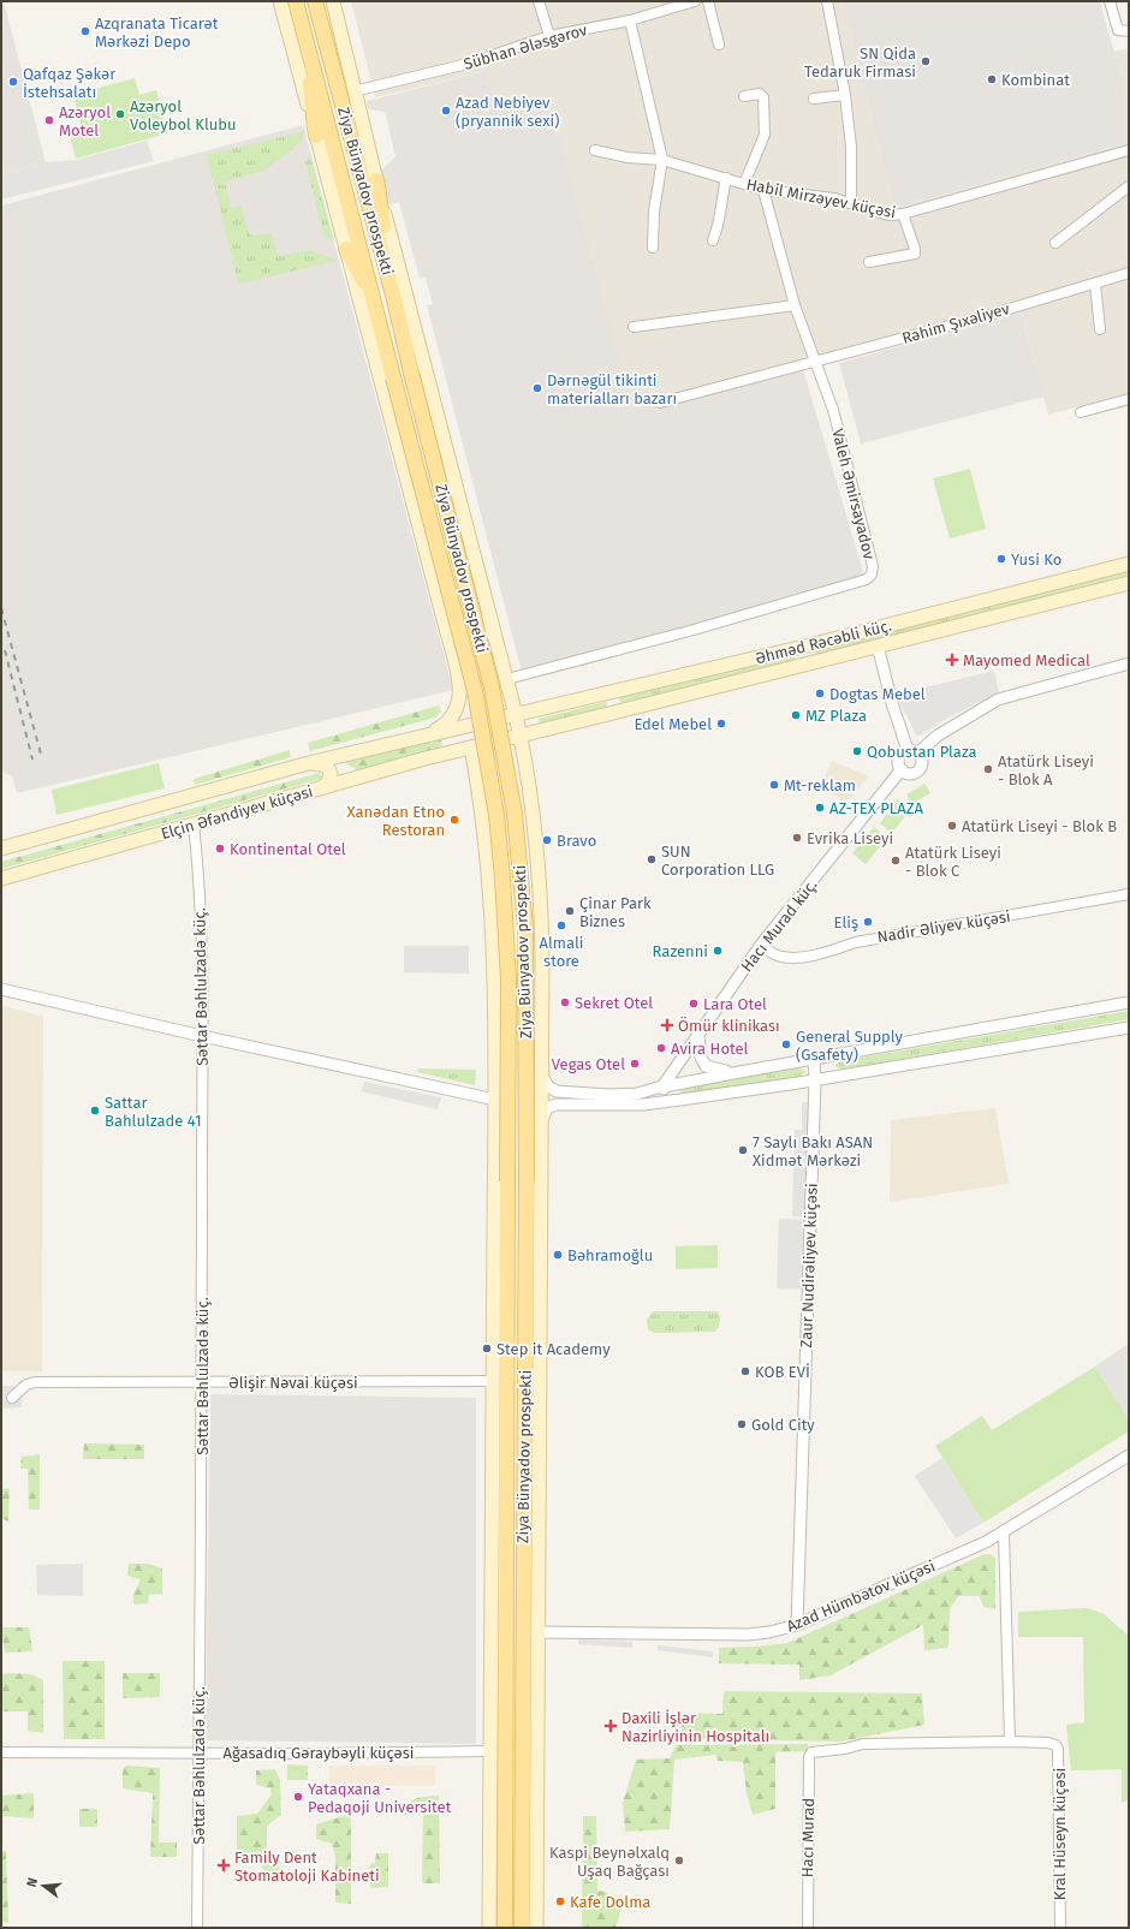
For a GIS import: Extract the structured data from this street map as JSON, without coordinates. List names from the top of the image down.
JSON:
{
  "streets": {
    "main road": ["Ziya Bünyadov prospekti", "Əhməd Rəcəbli küç.", "Elçin Əfəndiyev küçəsi"],
    "street": [
      "Sübhan Ələsgərov",
      "Habil Mirzəyev küçəsi",
      "Rəhim Şıxəliyev",
      "Valeh Əmirsayadov",
      "Hacı Murad küç.",
      "Nadir Əliyev küçəsi",
      "Səttar Bəhlulzadə küç.",
      "Zaur Nudirəliyev küçəsi",
      "Əlişir Nəvai küçəsi",
      "Azad Hümbətov küçəsi",
      "Ağasadıq Gəraybəyli küçəsi",
      "Kral Hüseyn küçəsi",
      "Hacı Murad"
    ]
  },
  "crossings": [
    ["Sübhan Ələsgərov", "Ziya Bünyadov prospekti"],
    ["Ziya Bünyadov prospekti", "Valeh Əmirsayadov"],
    ["Ziya Bünyadov prospekti", "Əhməd Rəcəbli küç."],
    ["Ziya Bünyadov prospekti", "Elçin Əfəndiyev küçəsi"],
    ["Ziya Bünyadov prospekti", "Əlişir Nəvai küçəsi"],
    ["Ziya Bünyadov prospekti", "Azad Hümbətov küçəsi"],
    ["Ziya Bünyadov prospekti", "Ağasadıq Gəraybəyli küçəsi"],
    ["Habil Mirzəyev küçəsi", "Valeh Əmirsayadov"],
    ["Rəhim Şıxəliyev", "Valeh Əmirsayadov"],
    ["Əhməd Rəcəbli küç.", "Elçin Əfəndiyev küçəsi"],
    ["Elçin Əfəndiyev küçəsi", "Səttar Bəhlulzadə küç."],
    ["Hacı Murad küç.", "Nadir Əliyev küçəsi"],
    ["Səttar Bəhlulzadə küç.", "Əlişir Nəvai küçəsi"],
    ["Səttar Bəhlulzadə küç.", "Ağasadıq Gəraybəyli küçəsi"],
    ["Zaur Nudirəliyev küçəsi", "Azad Hümbətov küçəsi"],
    ["Kral Hüseyn küçəsi", "Hacı Murad"]
  ],
  "places": {
    "other": [
      "Azqranata Ticarət Mərkəzi Depo",
      "SN Qida Tedaruk Firmasi",
      "Kombinat",
      "Qafqaz Şəkər İstehsalatı",
      "Azad Nebiyev (pryannik sexi)",
      "Azəryol Voleybol Klubu",
      "Azəryol Motel",
      "Dərnəgül tikinti materialları bazarı",
      "Yusi Ko",
      "Dogtas Mebel",
      "MZ Plaza",
      "Edel Mebel",
      "Qobustan Plaza",
      "Atatürk Liseyi - Blok A",
      "Mt-reklam",
      "AZ-TEX PLAZA",
      "Xanədan Etno Restoran",
      "Atatürk Liseyi - Blok B",
      "Evrika Liseyi",
      "Bravo",
      "Kontinental Otel",
      "SUN Corporation LLG",
      "Atatürk Liseyi - Blok C",
      "Çinar Park Biznes",
      "Eliş",
      "Almali store",
      "Razenni",
      "Sekret Otel",
      "Lara Otel",
      "General Supply (Gsafety)",
      "Avira Hotel",
      "Vegas Otel",
      "Sattar Bahlulzade 41",
      "7 Saylı Bakı ASAN Xidmət Mərkəzi",
      "Bəhramoğlu",
      "Step it Academy",
      "KOB EVİ",
      "Gold City",
      "Yataqxana - Pedaqoji Universitet",
      "Kaspi Beynəlxalq Uşaq Bağçası",
      "Kafe Dolma"
    ],
    "health": [
      "Mayomed Medical",
      "Ömür klinikası",
      "Daxili İşlər Nazirliyinin Hospitalı",
      "Family Dent Stomatoloji Kabineti"
    ]
  },
  "north": "left"
}
